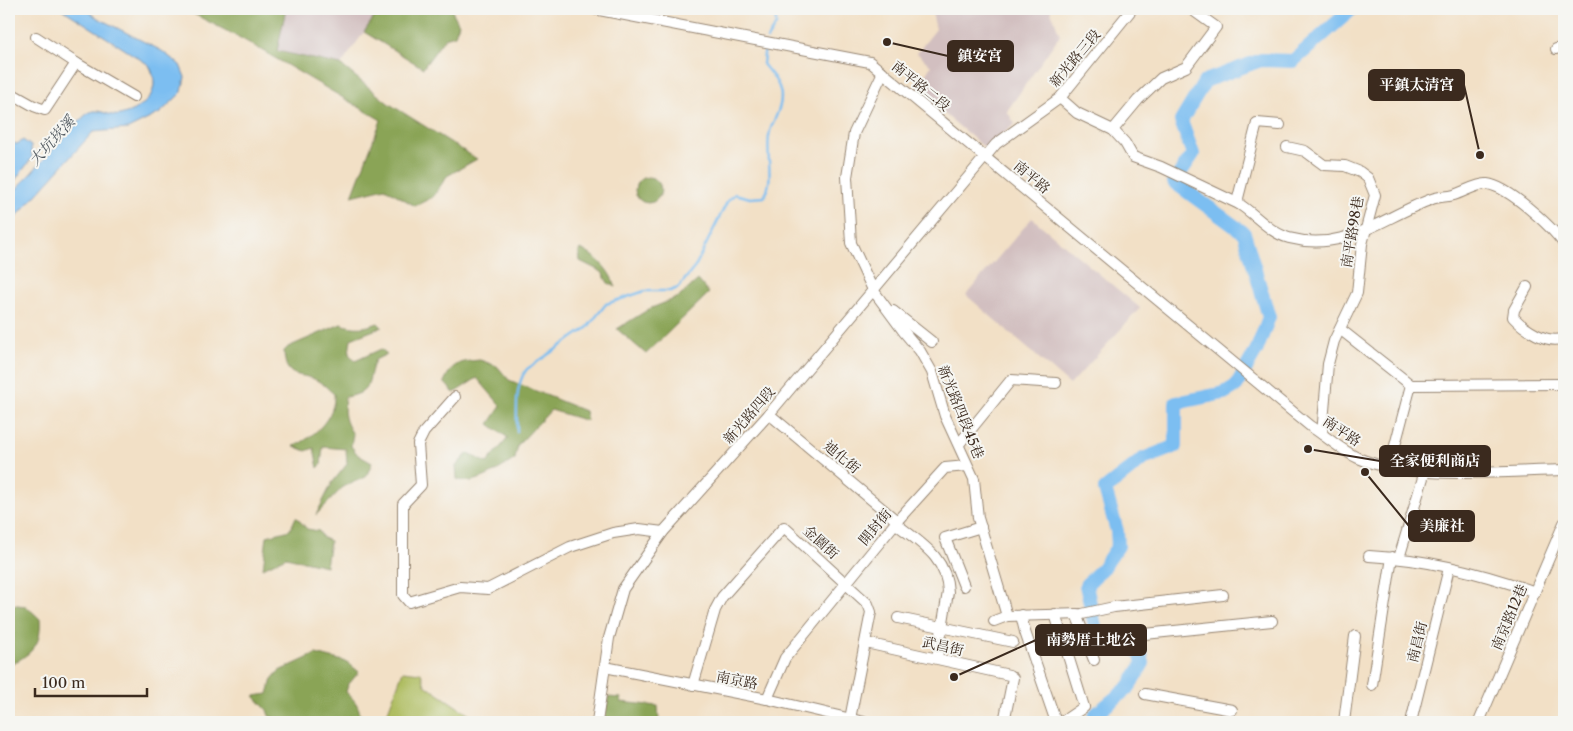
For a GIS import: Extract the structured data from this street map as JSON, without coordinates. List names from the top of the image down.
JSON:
{
  "streets": {
    "street": [
      "新光路三段",
      "南平路二段",
      "南平路",
      "南平路98巷",
      "新光路四段45巷",
      "新光路四段",
      "迪化街",
      "開封街",
      "金園街",
      "南京路12巷",
      "南昌街",
      "武昌街",
      "南京路"
    ]
  },
  "crossings": [
    ["新光路三段", "南平路二段"],
    ["新光路三段", "南平路"],
    ["新光路三段", "新光路四段"],
    ["南平路二段", "南平路"],
    ["南平路二段", "新光路四段45巷"],
    ["南平路二段", "新光路四段"],
    ["南平路", "南平路98巷"],
    ["南平路", "新光路四段"],
    ["新光路四段45巷", "新光路四段"],
    ["新光路四段45巷", "開封街"],
    ["新光路四段", "迪化街"],
    ["新光路四段", "南京路"],
    ["迪化街", "開封街"],
    ["迪化街", "武昌街"],
    ["開封街", "金園街"],
    ["開封街", "南京路"],
    ["金園街", "武昌街"],
    ["金園街", "南京路"]
  ],
  "water": ["大坑崁溪"],
  "places": [
    "鎮安宮",
    "平鎮太清宮",
    "全家便利商店",
    "美廉社",
    "南勢厝土地公"
  ],
  "scale_bar": "100 m"
}
